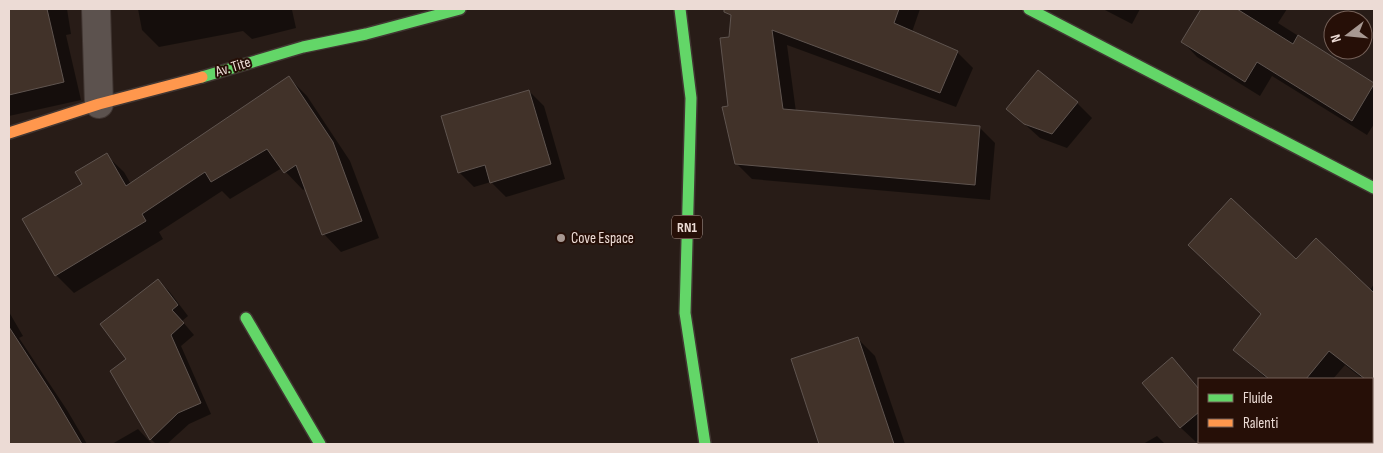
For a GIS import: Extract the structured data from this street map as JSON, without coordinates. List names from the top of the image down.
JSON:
{
  "streets": {
    "main road": ["Av. Tite", "RN1"]
  },
  "places": ["Cove Espace"],
  "legend": ["Fluide", "Ralenti"],
  "north": "left"
}
